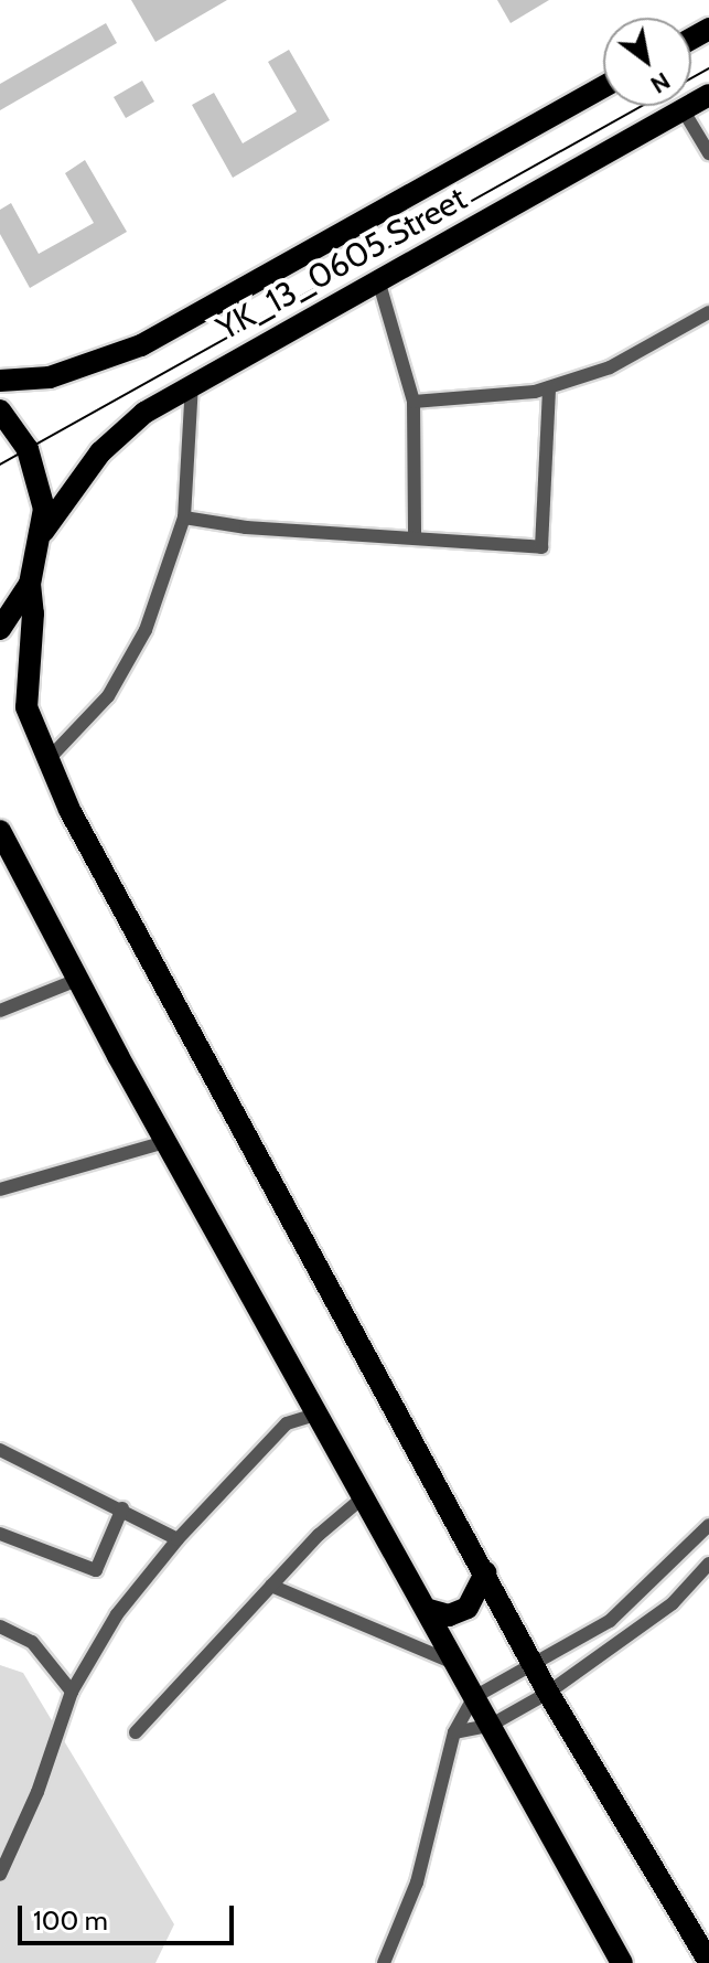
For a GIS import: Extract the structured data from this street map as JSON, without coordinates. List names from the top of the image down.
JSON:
{
  "streets": {
    "main road": ["YK_13_0605 Street"]
  },
  "scale_bar": "100 m",
  "north": "bottom right"
}
